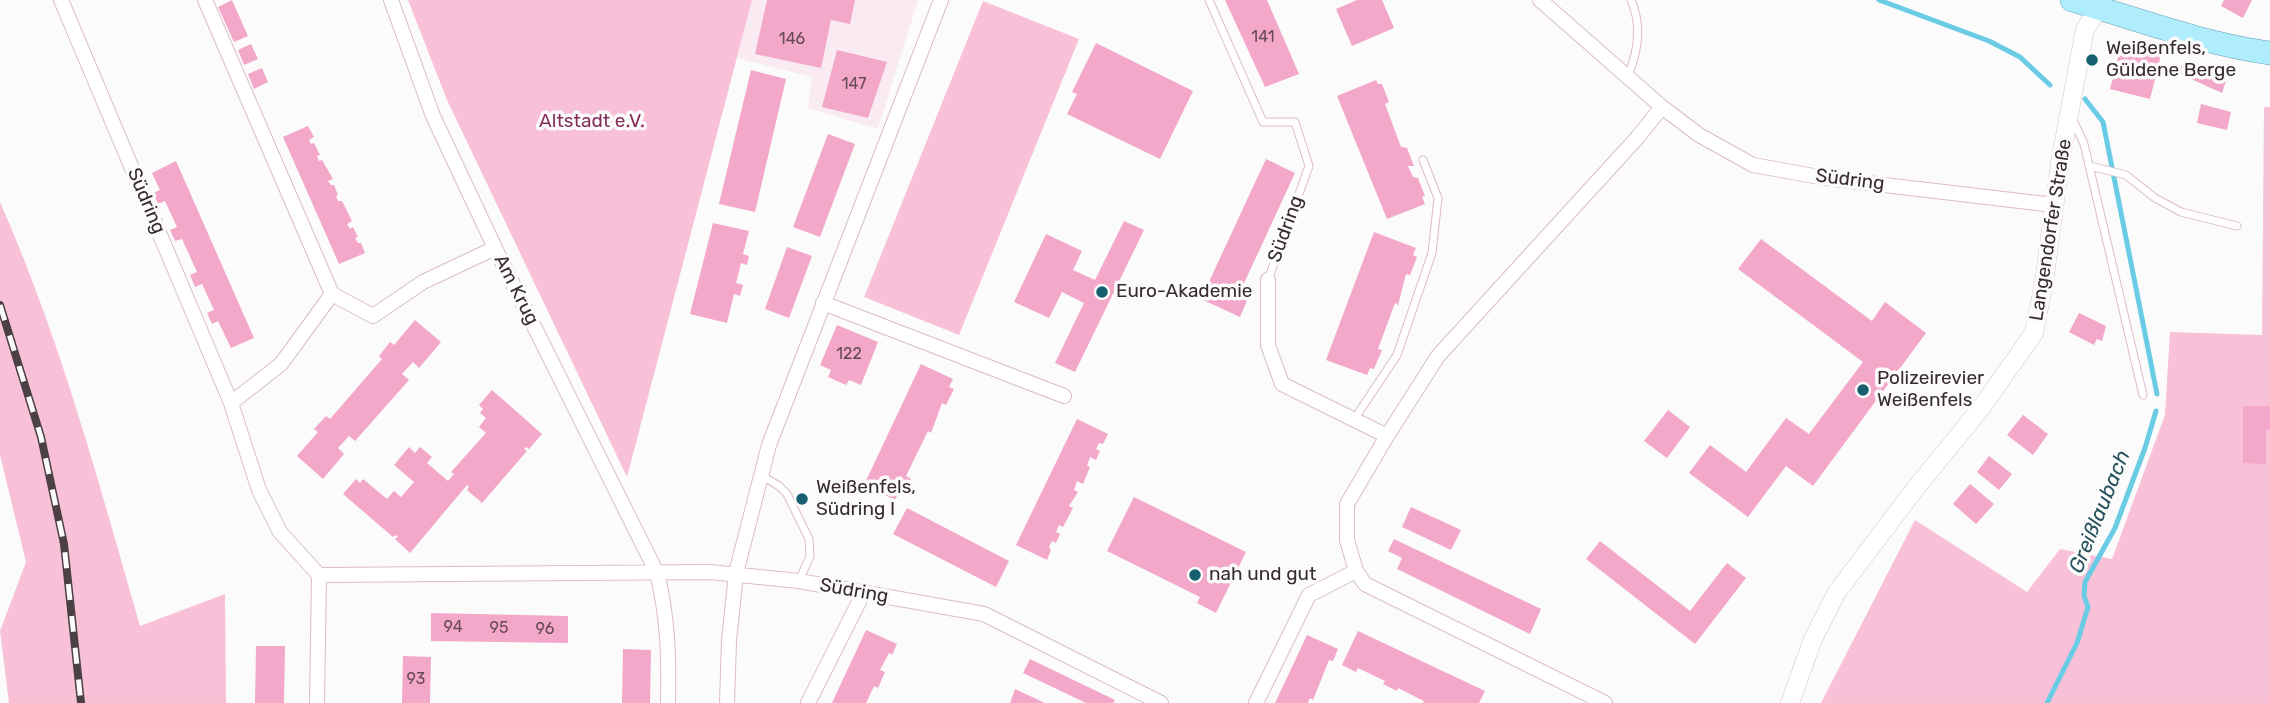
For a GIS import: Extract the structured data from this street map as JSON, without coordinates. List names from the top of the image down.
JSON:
{
  "streets": {
    "street": ["Südring", "Langendorfer Straße", "Am Krug"]
  },
  "crossings": [
    ["Südring", "Langendorfer Straße"],
    ["Südring", "Am Krug"]
  ],
  "water": ["Greißlaubach"],
  "parks": ["Altstadt e.V."],
  "places": [
    "Weißenfels, Güldene Berge",
    "Euro-Akademie",
    "Polizeirevier Weißenfels",
    "Weißenfels, Südring I",
    "nah und gut"
  ],
  "house_numbers": [
    "141",
    "146",
    "147",
    "122",
    "94",
    "95",
    "96",
    "93"
  ]
}
